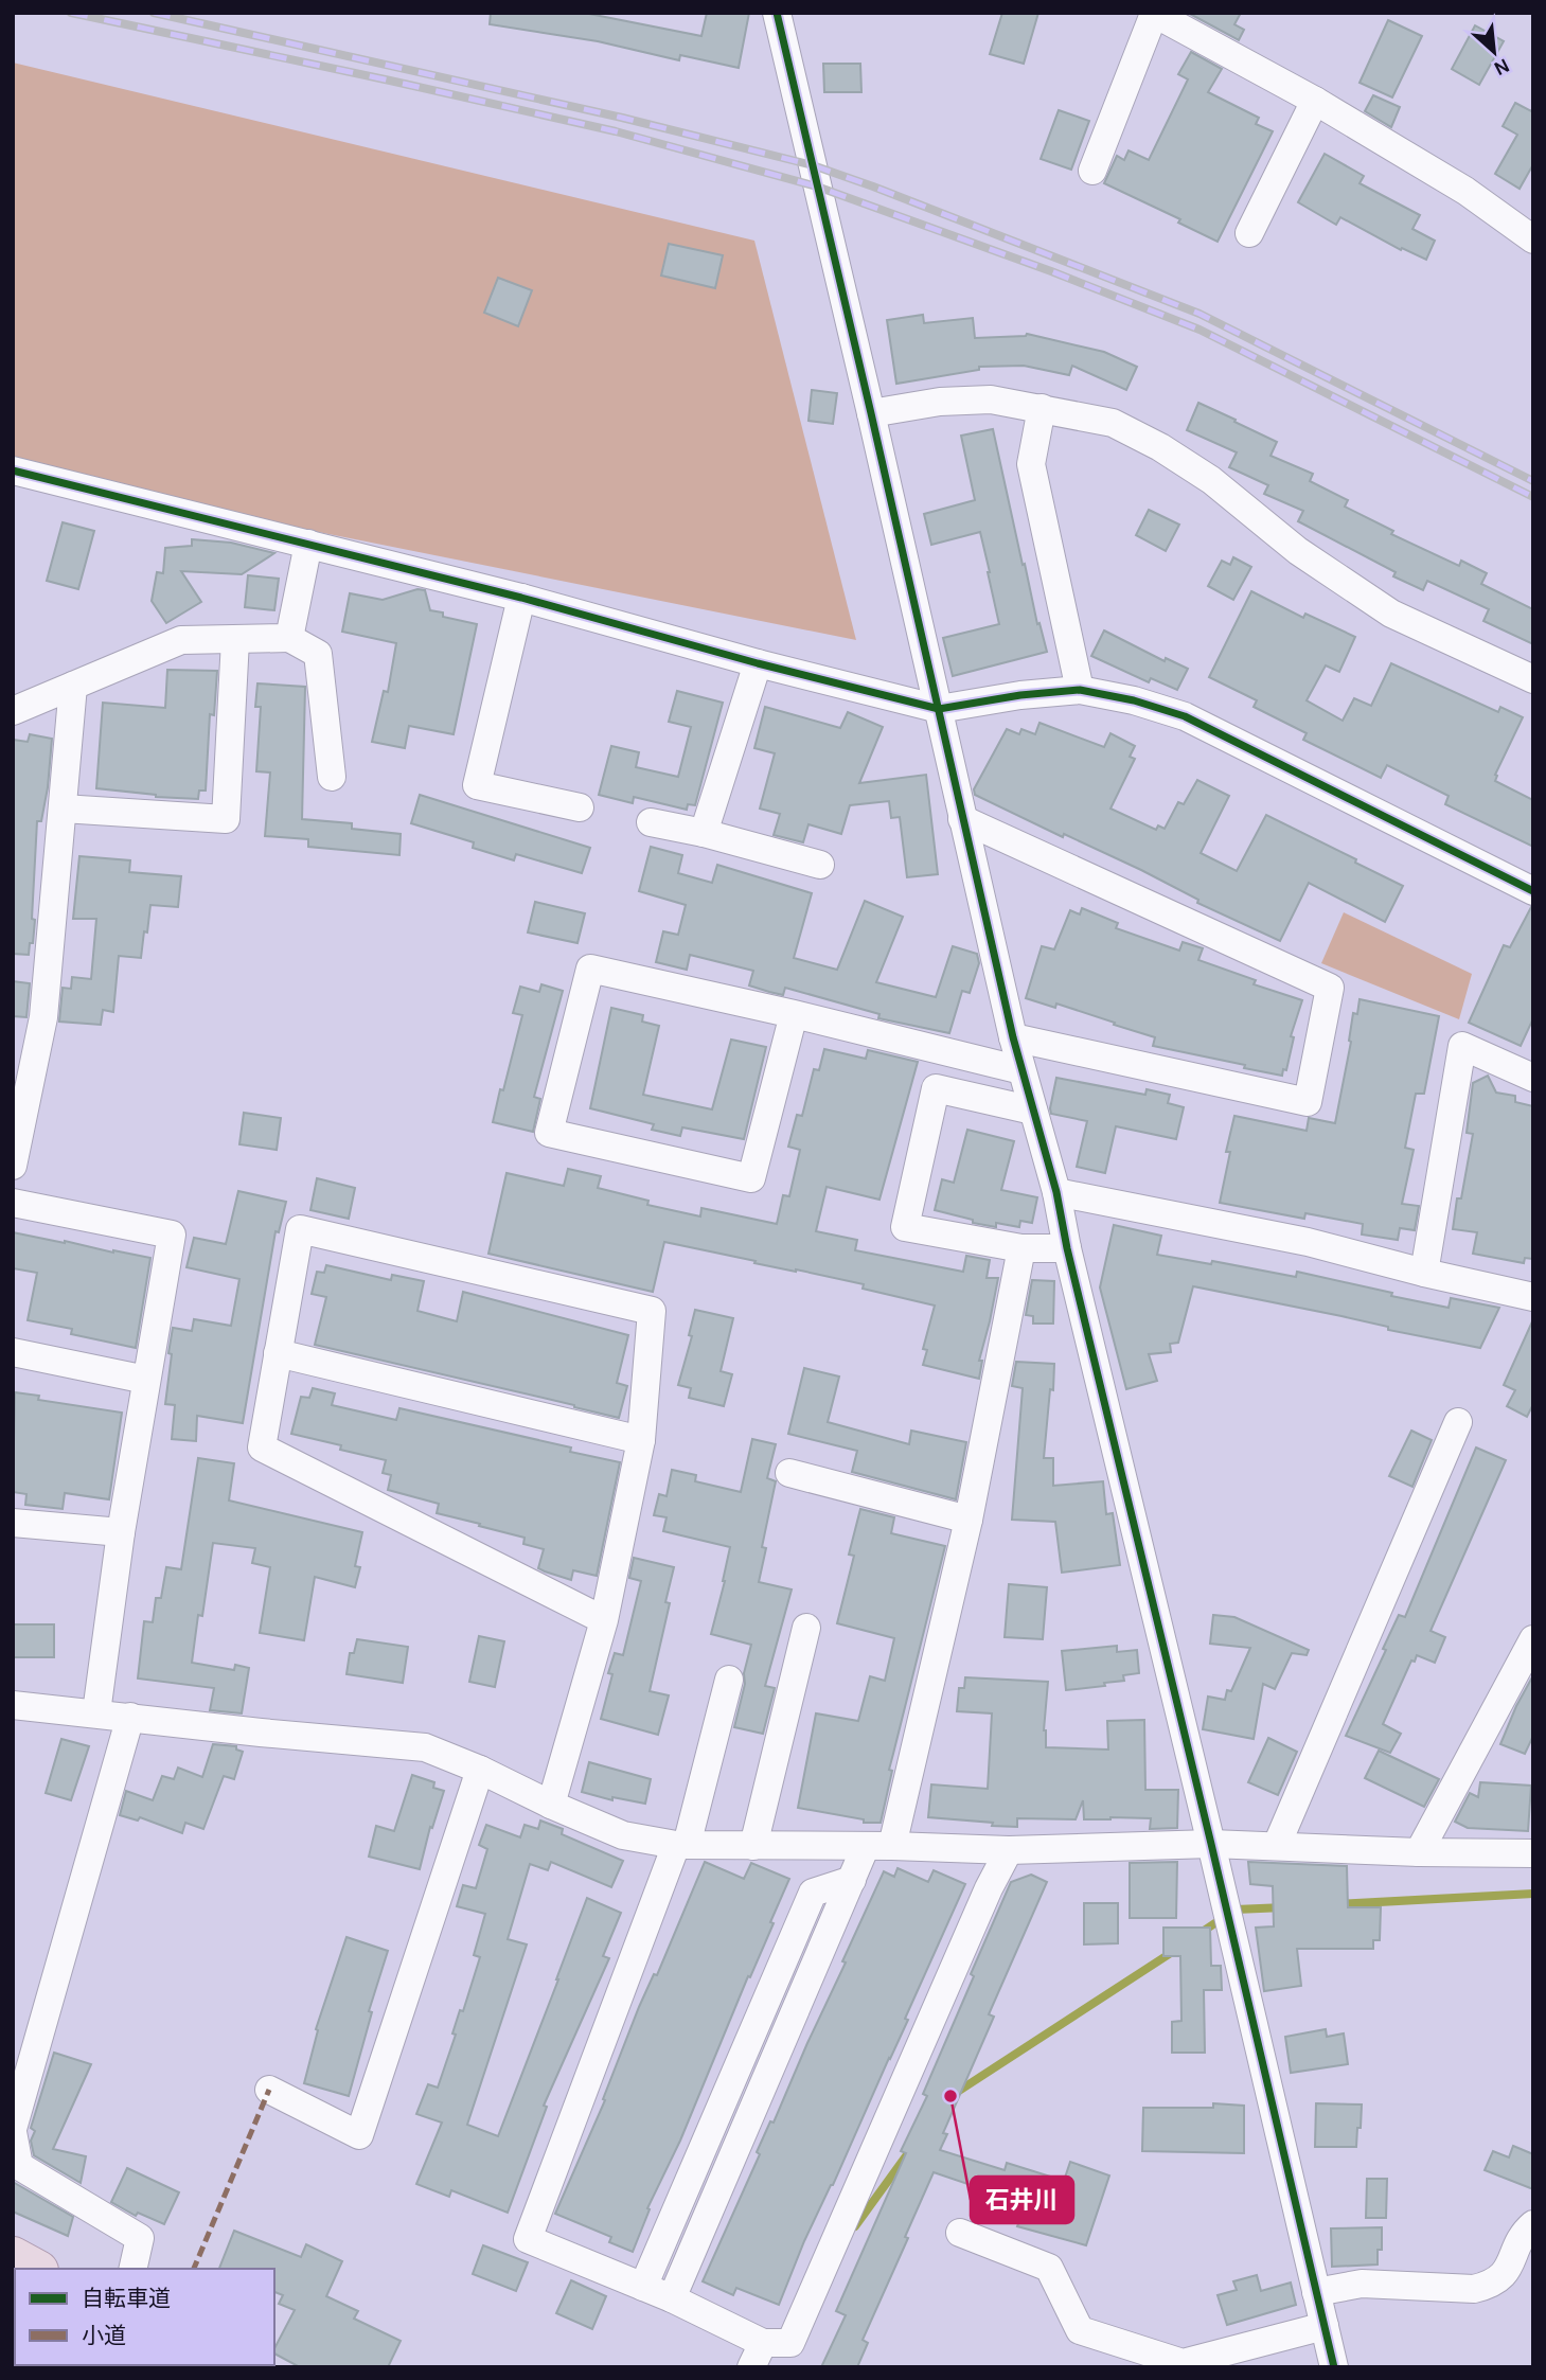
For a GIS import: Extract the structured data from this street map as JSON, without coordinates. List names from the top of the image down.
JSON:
{
  "places": ["石井川"],
  "legend": ["自転車道", "小道"],
  "north": "bottom right"
}
